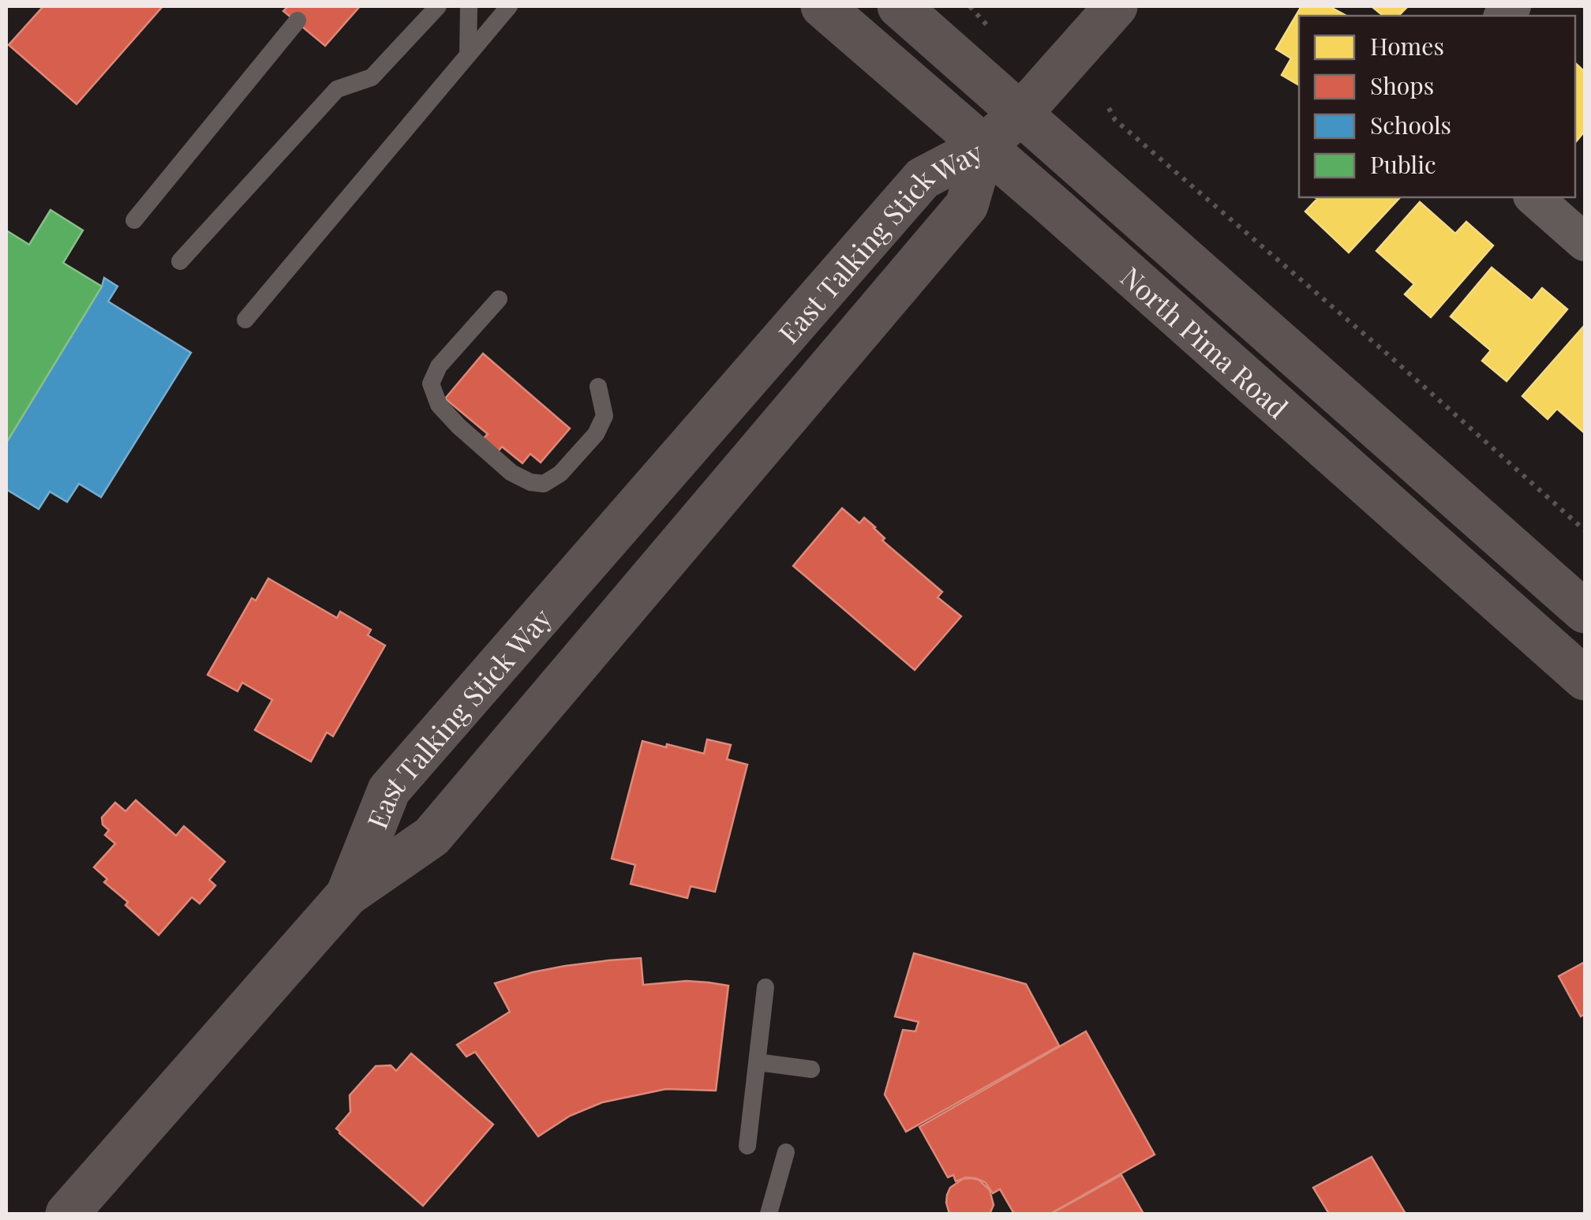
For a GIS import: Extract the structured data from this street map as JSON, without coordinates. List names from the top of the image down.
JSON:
{
  "streets": {
    "main road": ["East Talking Stick Way", "North Pima Road"]
  },
  "crossings": [
    ["East Talking Stick Way", "North Pima Road"]
  ],
  "legend": [
    "Homes",
    "Shops",
    "Schools",
    "Public"
  ]
}
